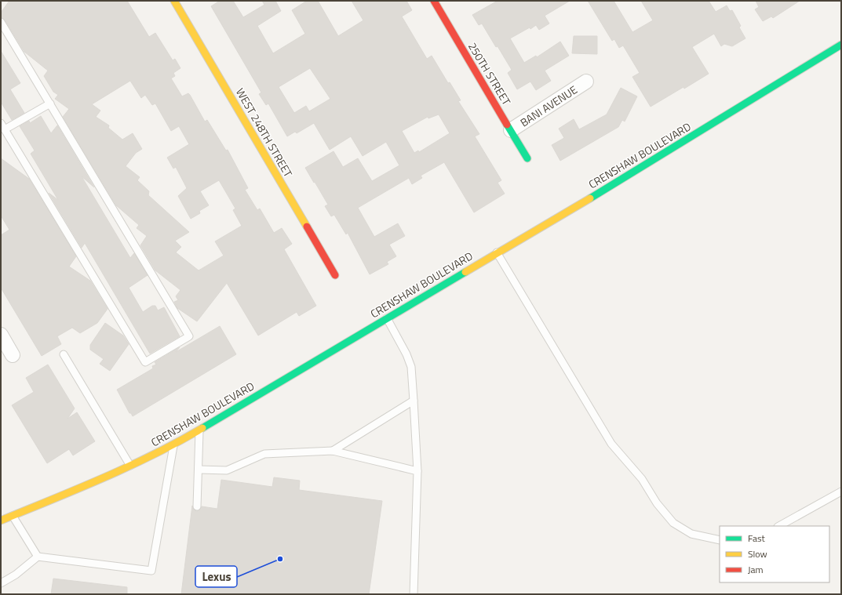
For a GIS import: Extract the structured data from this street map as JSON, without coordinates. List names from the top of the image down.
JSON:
{
  "streets": {
    "main road": ["250TH STREET", "WEST 248TH STREET", "CRENSHAW BOULEVARD"],
    "street": ["BANI AVENUE"]
  },
  "crossings": [
    ["250TH STREET", "BANI AVENUE"]
  ],
  "places": ["Lexus"],
  "legend": ["Fast", "Slow", "Jam"]
}
